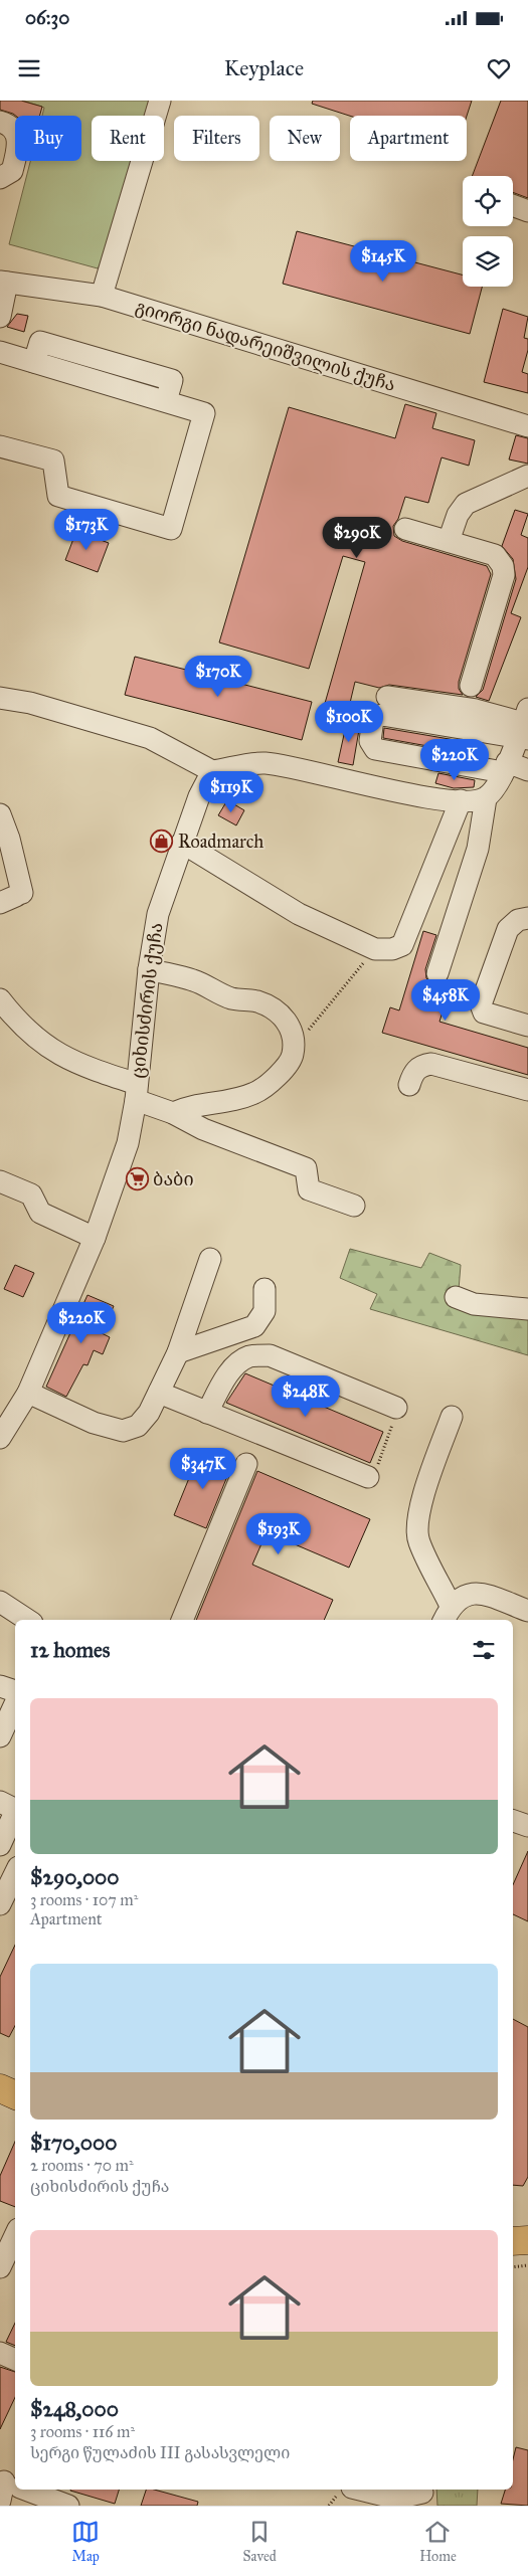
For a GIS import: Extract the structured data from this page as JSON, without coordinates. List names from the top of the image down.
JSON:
{
  "streets": {
    "street": ["გიორგი ნადარეიშვილის ქუჩა", "ციხისძირის ქუჩა"]
  },
  "places": {
    "shop": ["Roadmarch"],
    "supermarket": ["ბაბი"]
  },
  "page": {
    "status": "06:30",
    "header": "Keyplace",
    "chip": [
      "Buy",
      "Rent",
      "Filters",
      "New",
      "Apartment"
    ],
    "price": [
      "$145K",
      "$173K",
      "$290K",
      "$170K",
      "$100K",
      "$220K",
      "$119K",
      "$458K",
      "$220K",
      "$248K",
      "$347K",
      "$193K"
    ],
    "heading": "12 homes",
    "list": [
      {
        "name": "$290,000",
        "note": "3 rooms · 107 m² · Apartment"
      },
      {
        "name": "$170,000",
        "note": "2 rooms · 70 m² · ციხისძირის ქუჩა"
      },
      {
        "name": "$248,000",
        "note": "3 rooms · 116 m² · სერგი წულაძის III გასასვლელი"
      }
    ],
    "tabs": ["Map", "Saved", "Home"]
  }
}
